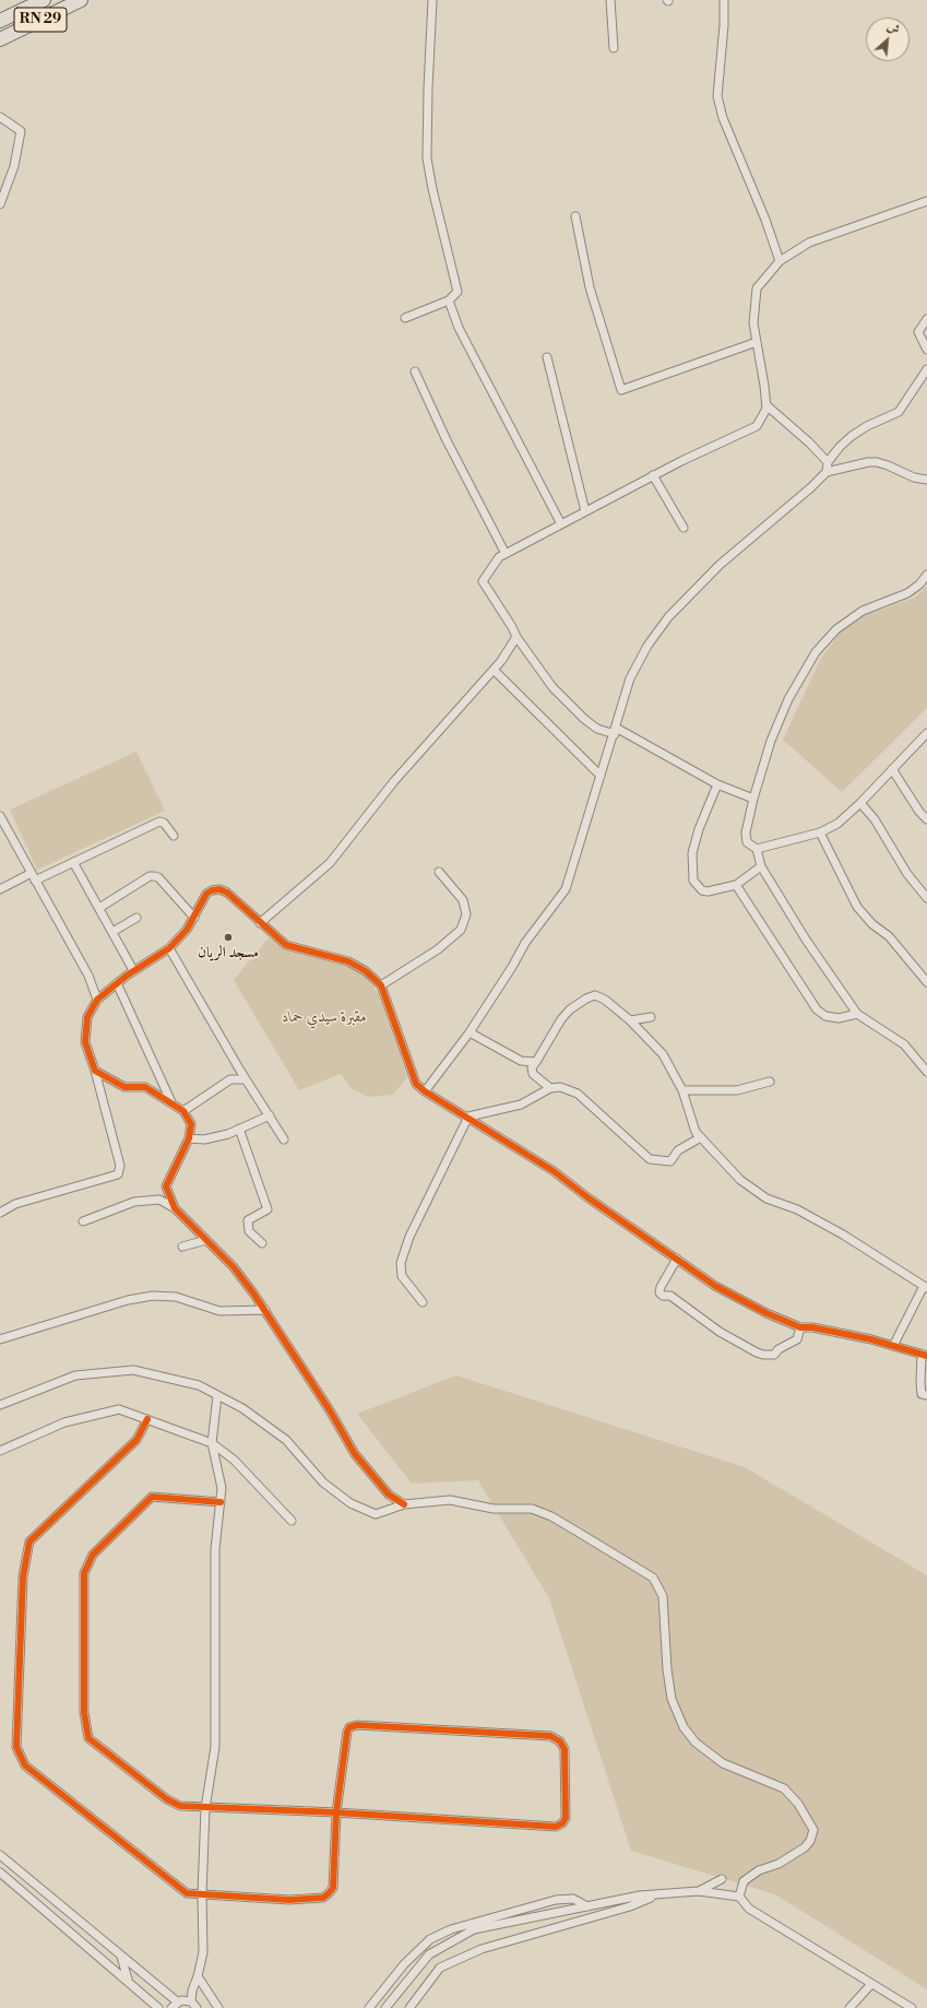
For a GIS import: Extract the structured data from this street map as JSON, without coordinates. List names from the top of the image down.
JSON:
{
  "streets": {
    "highway": ["RN 29"]
  },
  "parks": ["مقبرة سيدي حماد"],
  "places": ["مسجد الريان"],
  "north": "top right"
}
